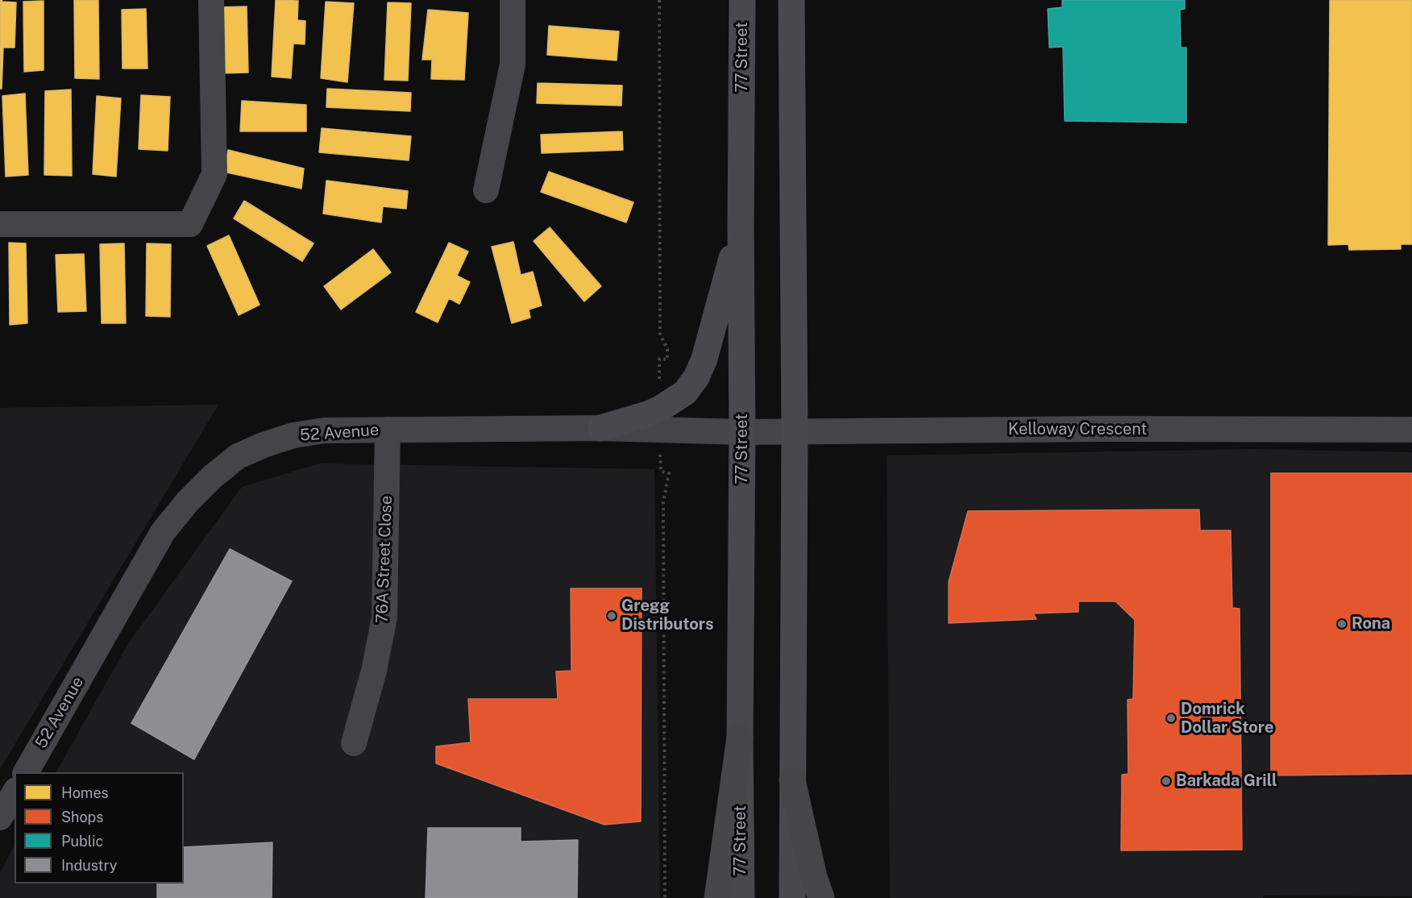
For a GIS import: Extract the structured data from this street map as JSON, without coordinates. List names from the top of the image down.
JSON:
{
  "streets": {
    "main road": ["77 Street"],
    "street": ["Kelloway Crescent", "52 Avenue", "76A Street Close"]
  },
  "crossings": [
    ["77 Street", "Kelloway Crescent"],
    ["77 Street", "52 Avenue"],
    ["Kelloway Crescent", "52 Avenue"],
    ["52 Avenue", "76A Street Close"]
  ],
  "places": [
    "Gregg Distributors",
    "Rona",
    "Domrick Dollar Store",
    "Barkada Grill"
  ],
  "legend": [
    "Homes",
    "Shops",
    "Public",
    "Industry"
  ]
}
